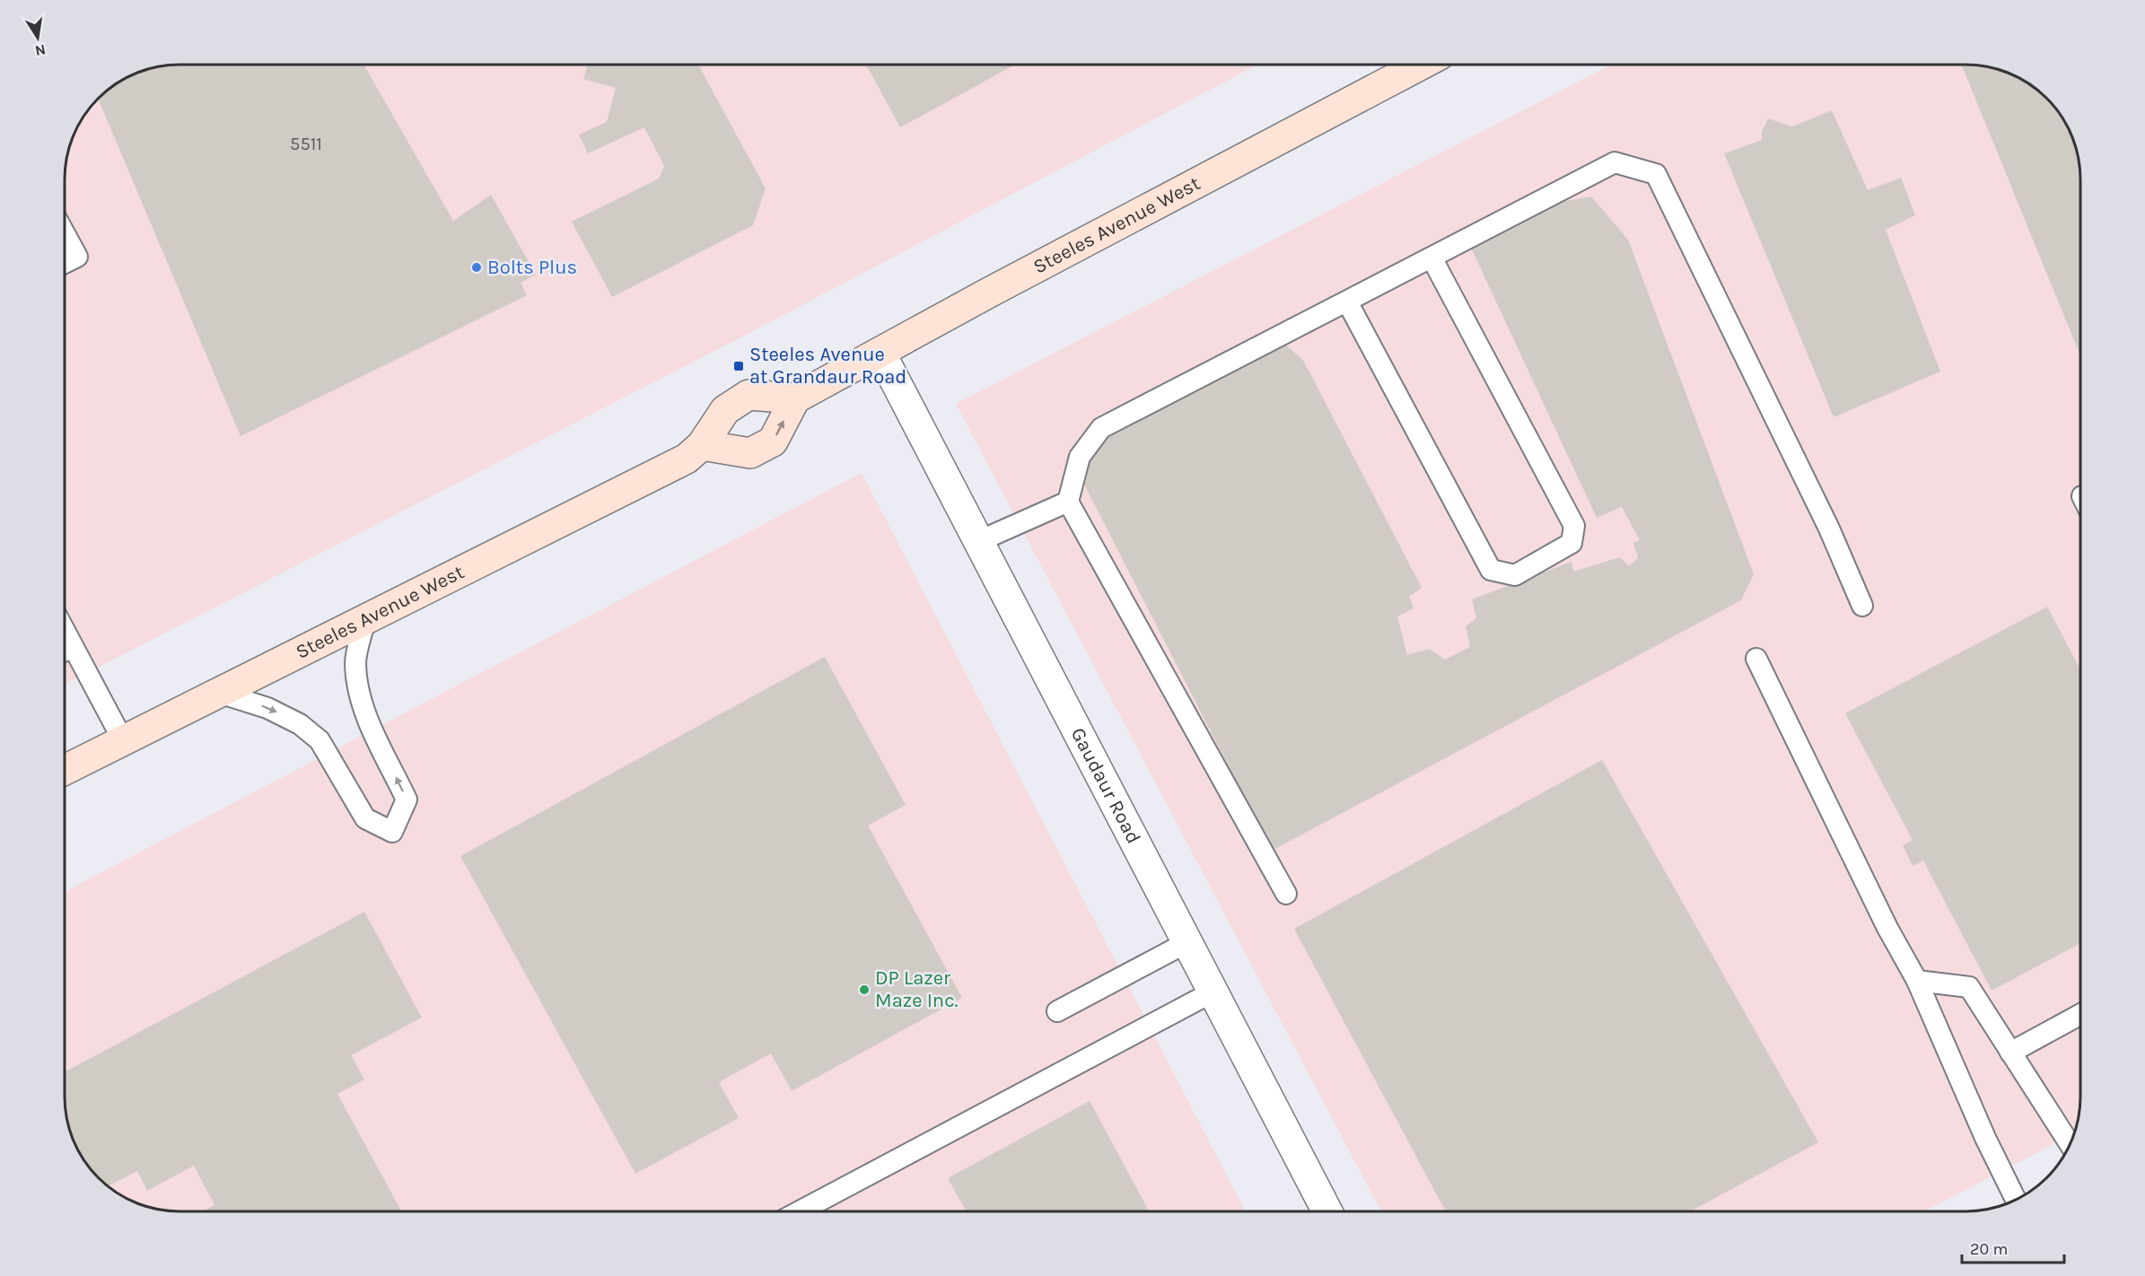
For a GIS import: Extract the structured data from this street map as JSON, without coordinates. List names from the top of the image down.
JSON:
{
  "streets": {
    "main road": ["Steeles Avenue West"],
    "street": ["Gaudaur Road"]
  },
  "crossings": [
    ["Steeles Avenue West", "Gaudaur Road"]
  ],
  "places": {
    "other": ["Bolts Plus", "DP Lazer Maze Inc."],
    "transit": ["Steeles Avenue at Grandaur Road"]
  },
  "house_numbers": ["5511"],
  "scale_bar": "20 m",
  "north": "bottom"
}
